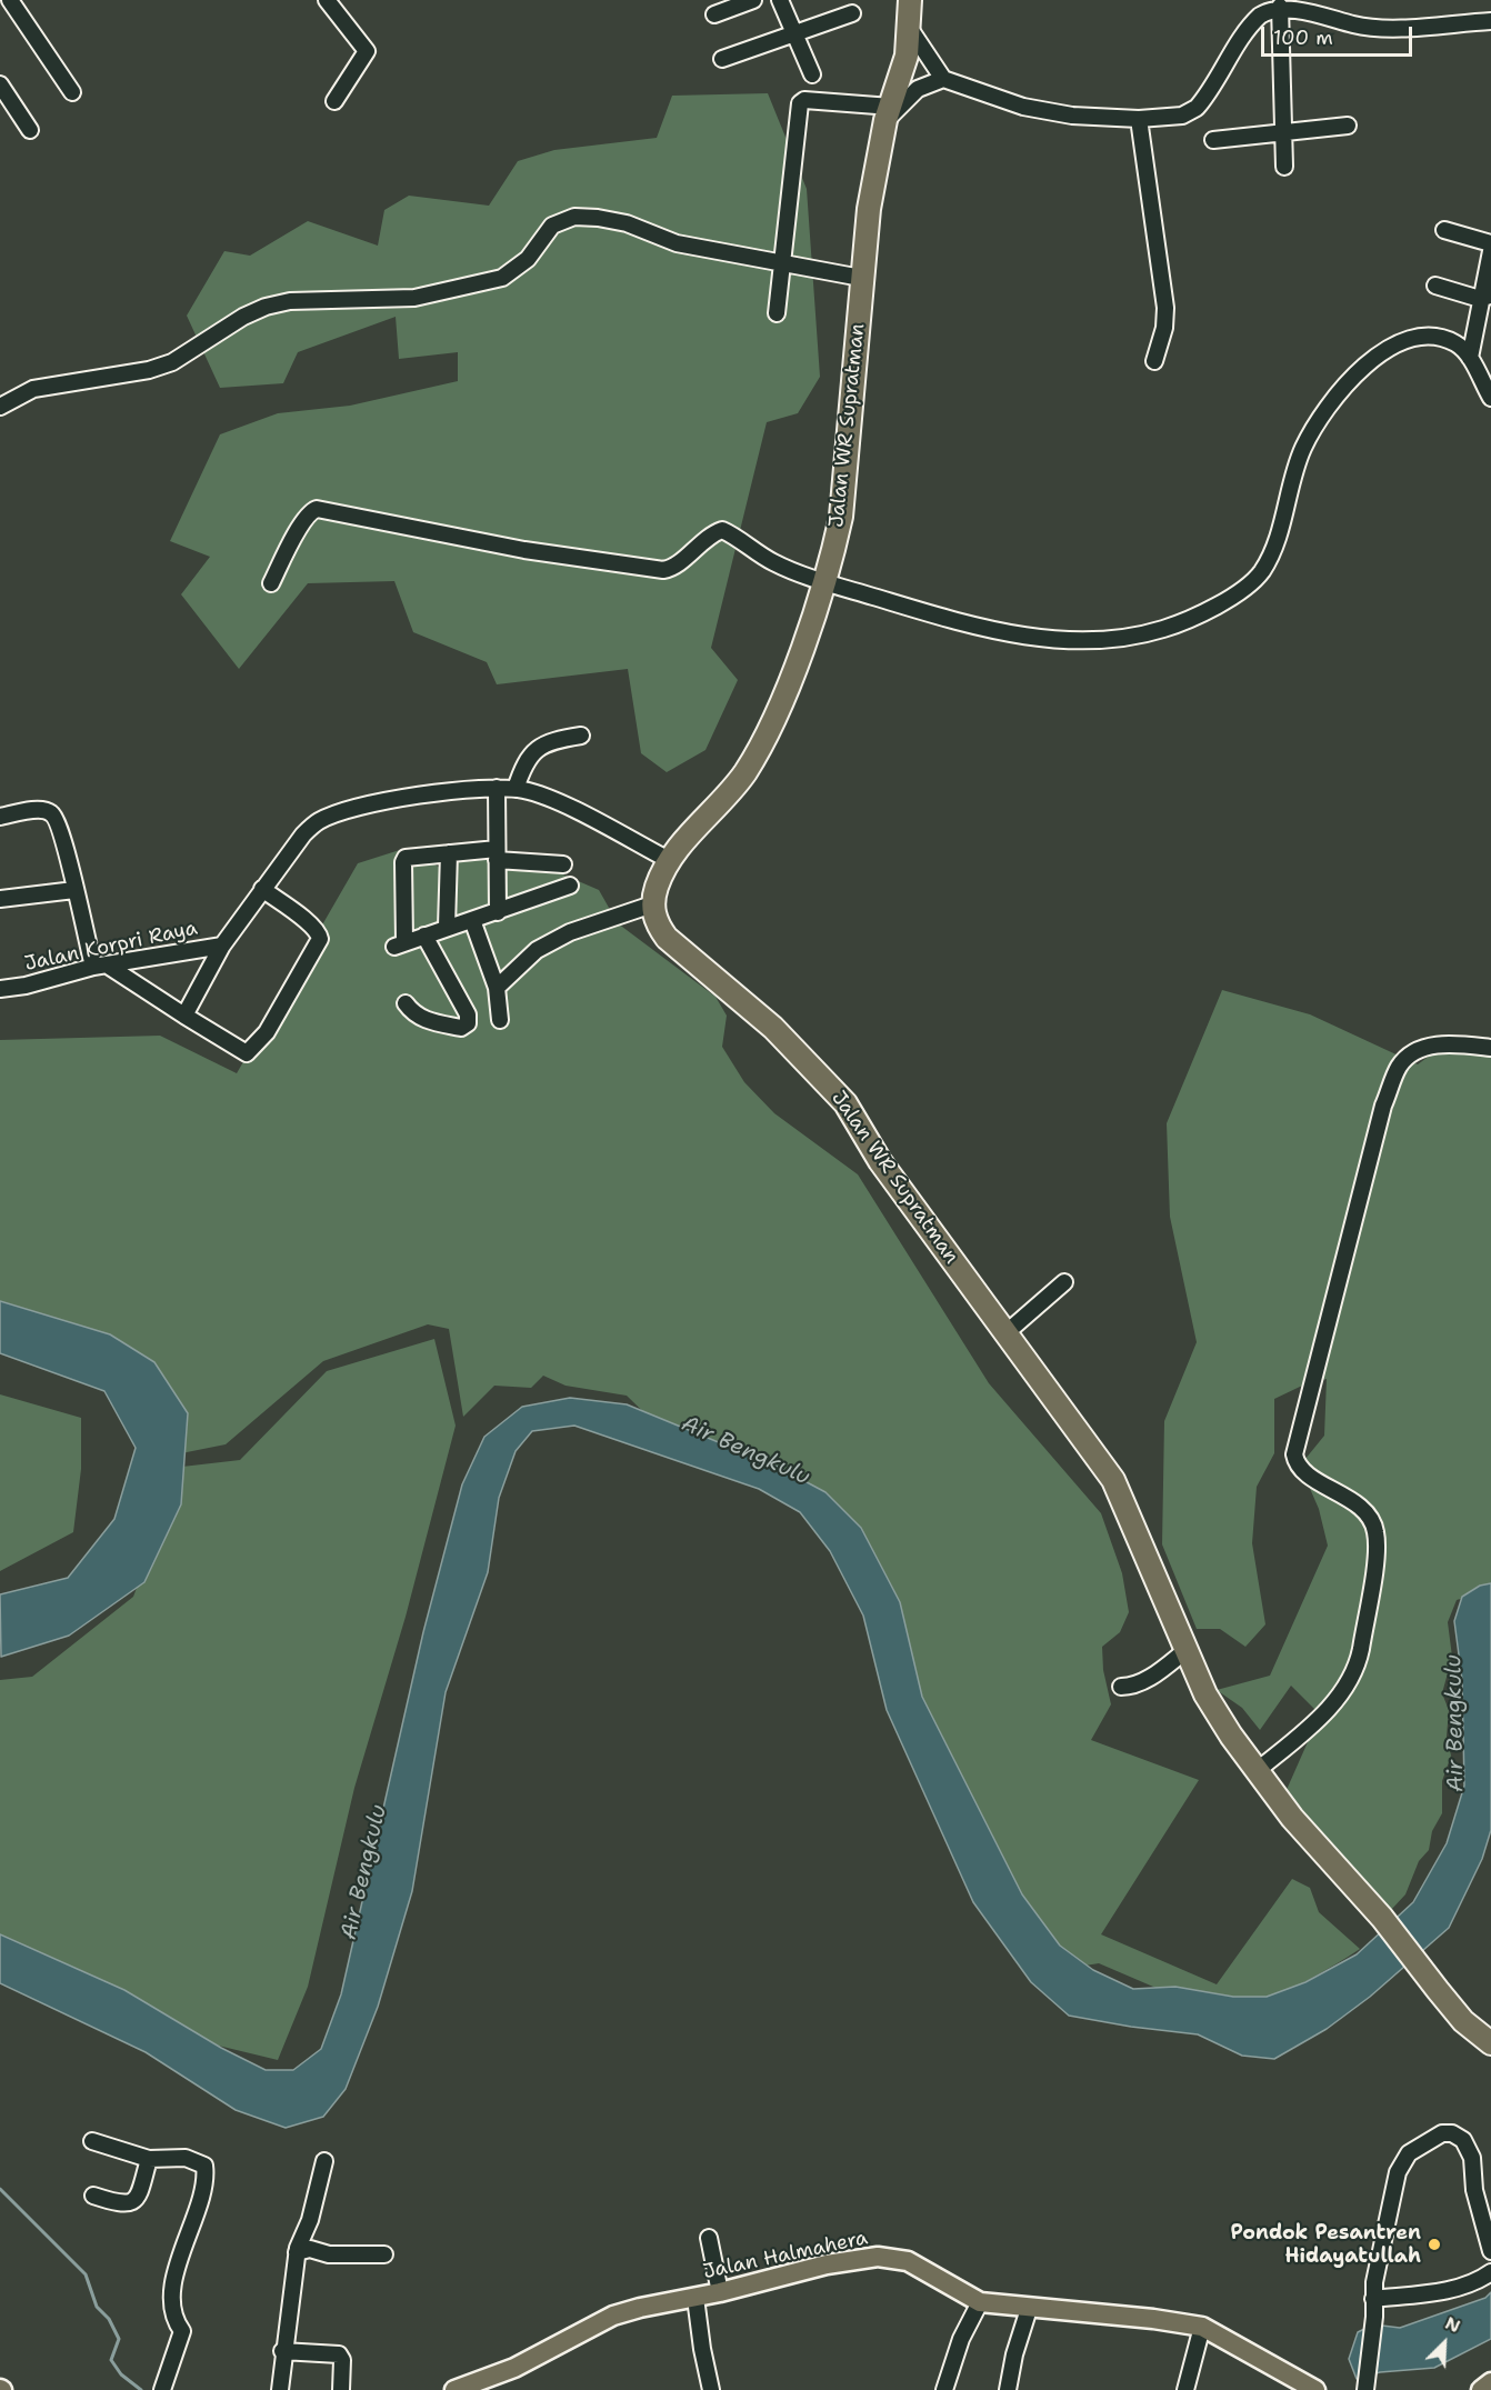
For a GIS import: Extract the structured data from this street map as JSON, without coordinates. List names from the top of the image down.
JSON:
{
  "streets": {
    "highway": ["Jalan WR Supratman"],
    "main road": ["Jalan Halmahera"],
    "street": ["Jalan Korpri Raya"]
  },
  "crossings": [
    ["Jalan WR Supratman", "Jalan Korpri Raya"]
  ],
  "water": ["Air Bengkulu"],
  "places": ["Pondok Pesantren Hidayatullah"],
  "scale_bar": "100 m",
  "north": "top right"
}
